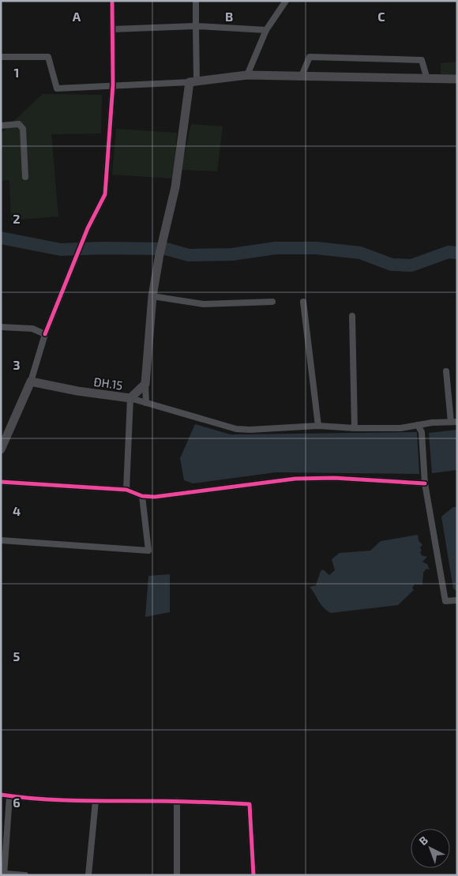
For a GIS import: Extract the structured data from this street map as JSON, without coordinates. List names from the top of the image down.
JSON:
{
  "streets": {
    "main road": ["ĐH.15"]
  },
  "north": "top left",
  "grid": {
    "columns": ["A", "B", "C"],
    "rows": [
      "1",
      "2",
      "3",
      "4",
      "5",
      "6"
    ]
  }
}
